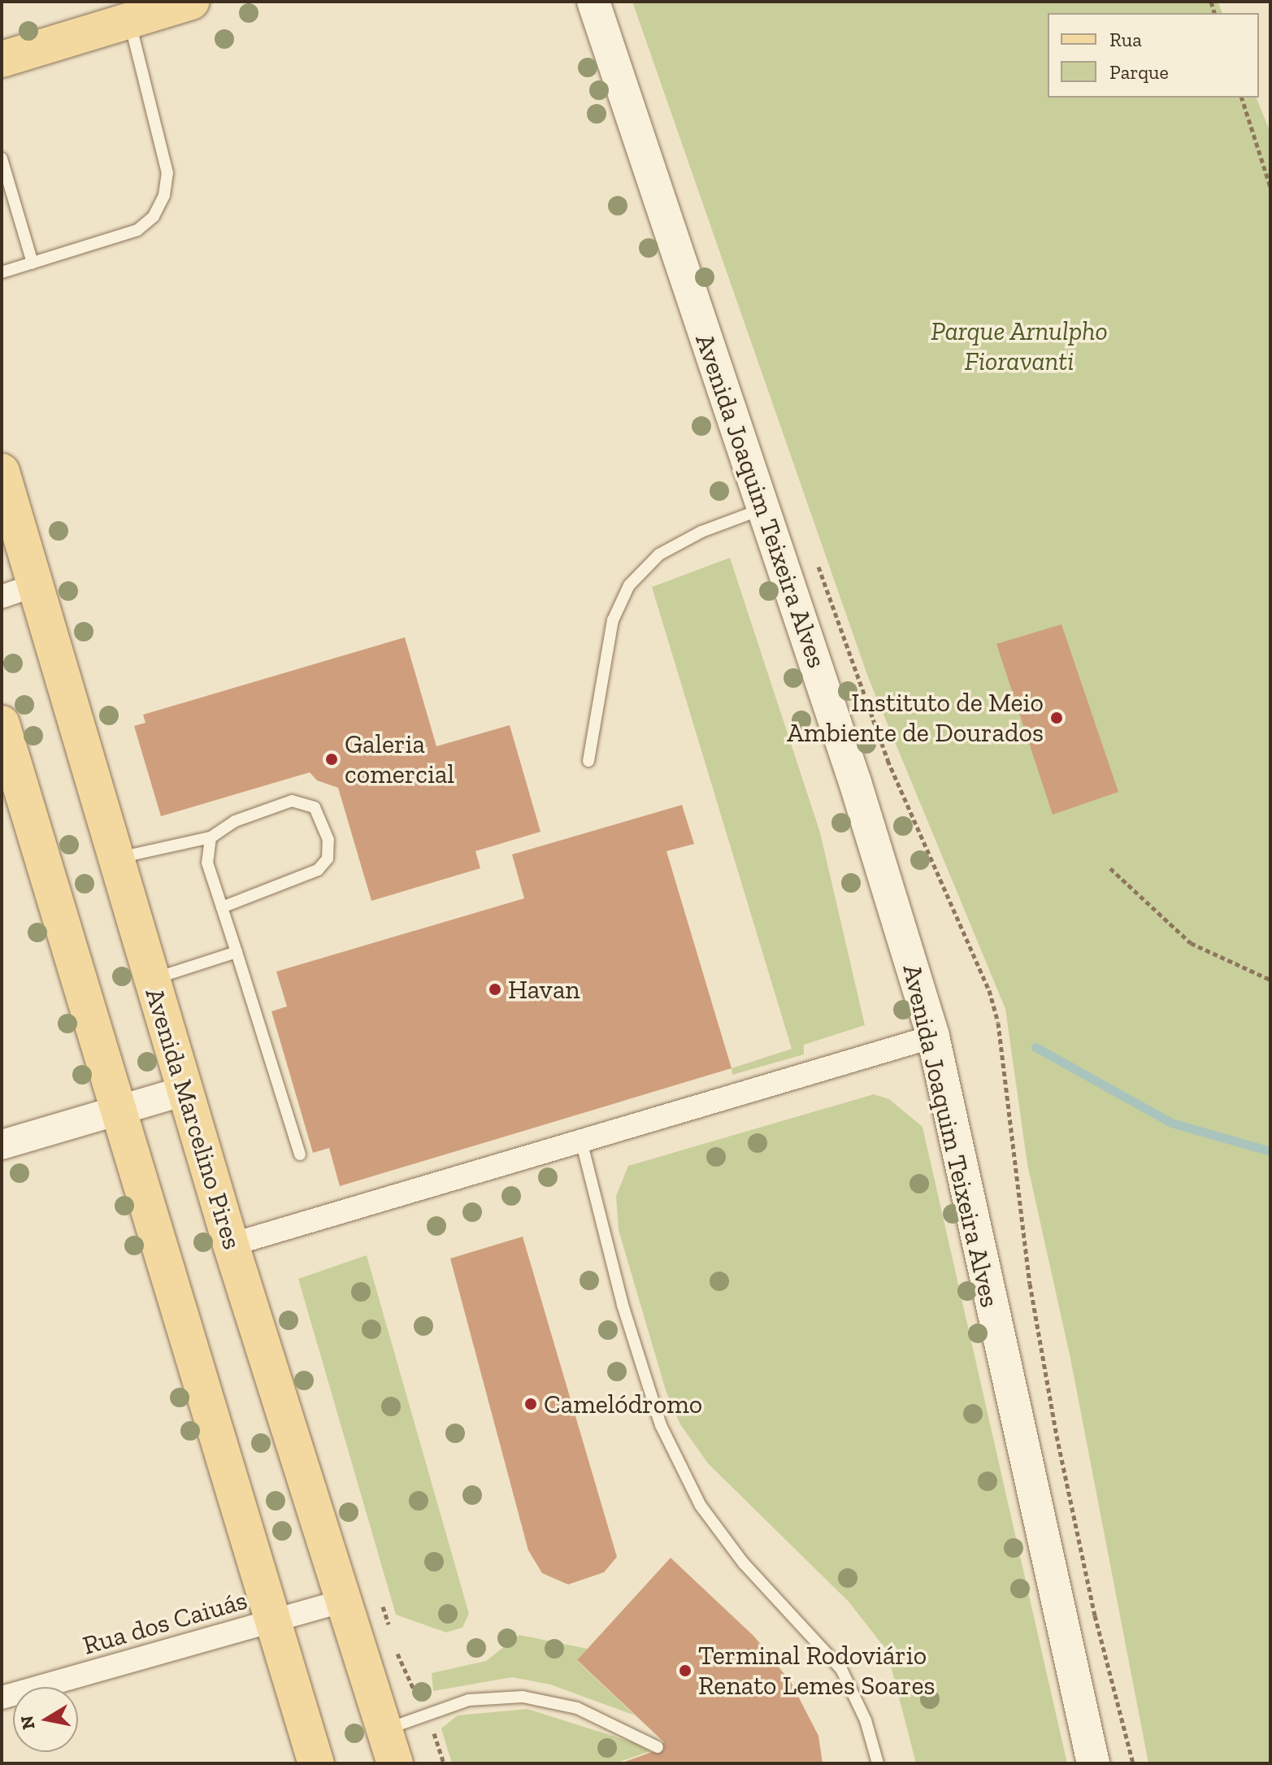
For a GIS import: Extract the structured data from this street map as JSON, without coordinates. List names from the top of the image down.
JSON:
{
  "streets": {
    "main road": ["Avenida Joaquim Teixeira Alves", "Avenida Marcelino Pires"],
    "street": ["Rua dos Caiuás"]
  },
  "crossings": [
    ["Avenida Marcelino Pires", "Rua dos Caiuás"]
  ],
  "parks": ["Parque Arnulpho Fioravanti"],
  "places": [
    "Instituto de Meio Ambiente de Dourados",
    "Galeria comercial",
    "Havan",
    "Camelódromo",
    "Terminal Rodoviário Renato Lemes Soares"
  ],
  "legend": ["Rua", "Parque"],
  "north": "left"
}
